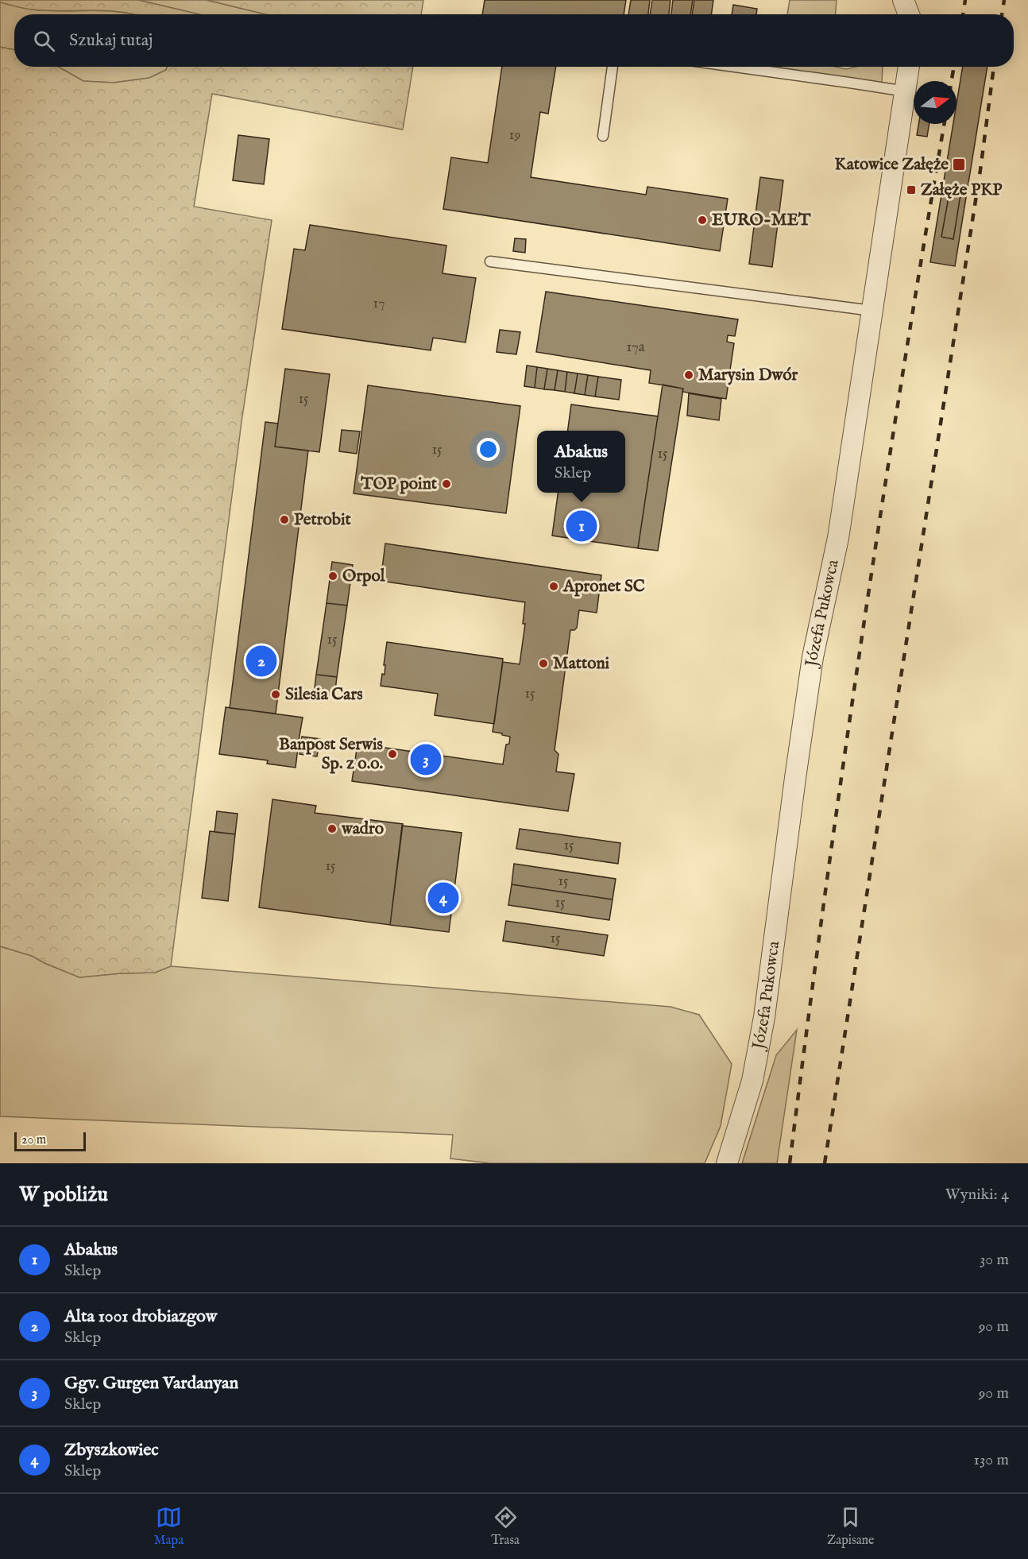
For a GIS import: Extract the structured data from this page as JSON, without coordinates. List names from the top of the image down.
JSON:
{
  "streets": {
    "street": ["Józefa Pukowca"]
  },
  "places": {
    "transit": ["Katowice Załęże", "Załęże PKP"],
    "other": [
      "EURO-MET",
      "Marysin Dwór",
      "TOP point",
      "Petrobit",
      "Orpol",
      "Apronet SC",
      "Mattoni",
      "Silesia Cars",
      "Banpost Serwis Sp. z o.o.",
      "wadro"
    ]
  },
  "house_numbers": [
    "19",
    "17",
    "17a",
    "15",
    "15",
    "15",
    "15",
    "15",
    "15",
    "15",
    "15",
    "15",
    "15"
  ],
  "scale_bar": "20 m",
  "north": "right",
  "page": {
    "search": "Szukaj tutaj",
    "popup": ["Abakus", "Sklep"],
    "pins": [
      "1",
      "2",
      "3",
      "4"
    ],
    "scale": "20 m",
    "heading": ["W pobliżu", "Wyniki: 4"],
    "list": [
      {
        "mark": "1",
        "name": "Abakus",
        "note": "Sklep",
        "value": "30 m"
      },
      {
        "mark": "2",
        "name": "Alta 1001 drobiazgow",
        "note": "Sklep",
        "value": "90 m"
      },
      {
        "mark": "3",
        "name": "Ggv. Gurgen Vardanyan",
        "note": "Sklep",
        "value": "90 m"
      },
      {
        "mark": "4",
        "name": "Zbyszkowiec",
        "note": "Sklep",
        "value": "130 m"
      }
    ],
    "nav": ["Mapa", "Trasa", "Zapisane"]
  }
}
